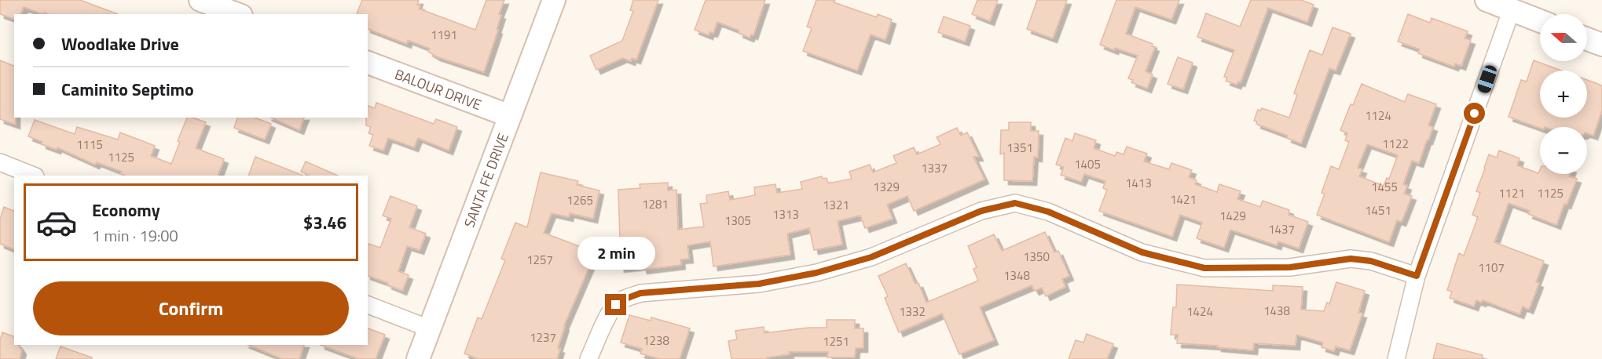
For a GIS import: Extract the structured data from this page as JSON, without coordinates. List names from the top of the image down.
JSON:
{
  "streets": {
    "main road": ["BALOUR DRIVE", "SANTA FE DRIVE"]
  },
  "crossings": [
    ["BALOUR DRIVE", "SANTA FE DRIVE"]
  ],
  "house_numbers": [
    "1191",
    "1124",
    "1122",
    "1115",
    "1351",
    "1125",
    "1405",
    "1337",
    "1413",
    "1329",
    "1455",
    "1121",
    "1125",
    "1421",
    "1265",
    "1281",
    "1321",
    "1451",
    "1313",
    "1429",
    "1305",
    "1437",
    "1350",
    "1257",
    "1107",
    "1348",
    "1438",
    "1332",
    "1424",
    "1237",
    "1238",
    "1251"
  ],
  "north": "left",
  "page": {
    "map_buttons": ["+", "−"],
    "banner": ["Woodlake Drive", "Caminito Septimo"],
    "list": [
      {
        "name": "Economy",
        "note": "1 min · 19:00",
        "value": "$3.46"
      }
    ],
    "bubble": "2 min",
    "buttons": "Confirm"
  }
}
